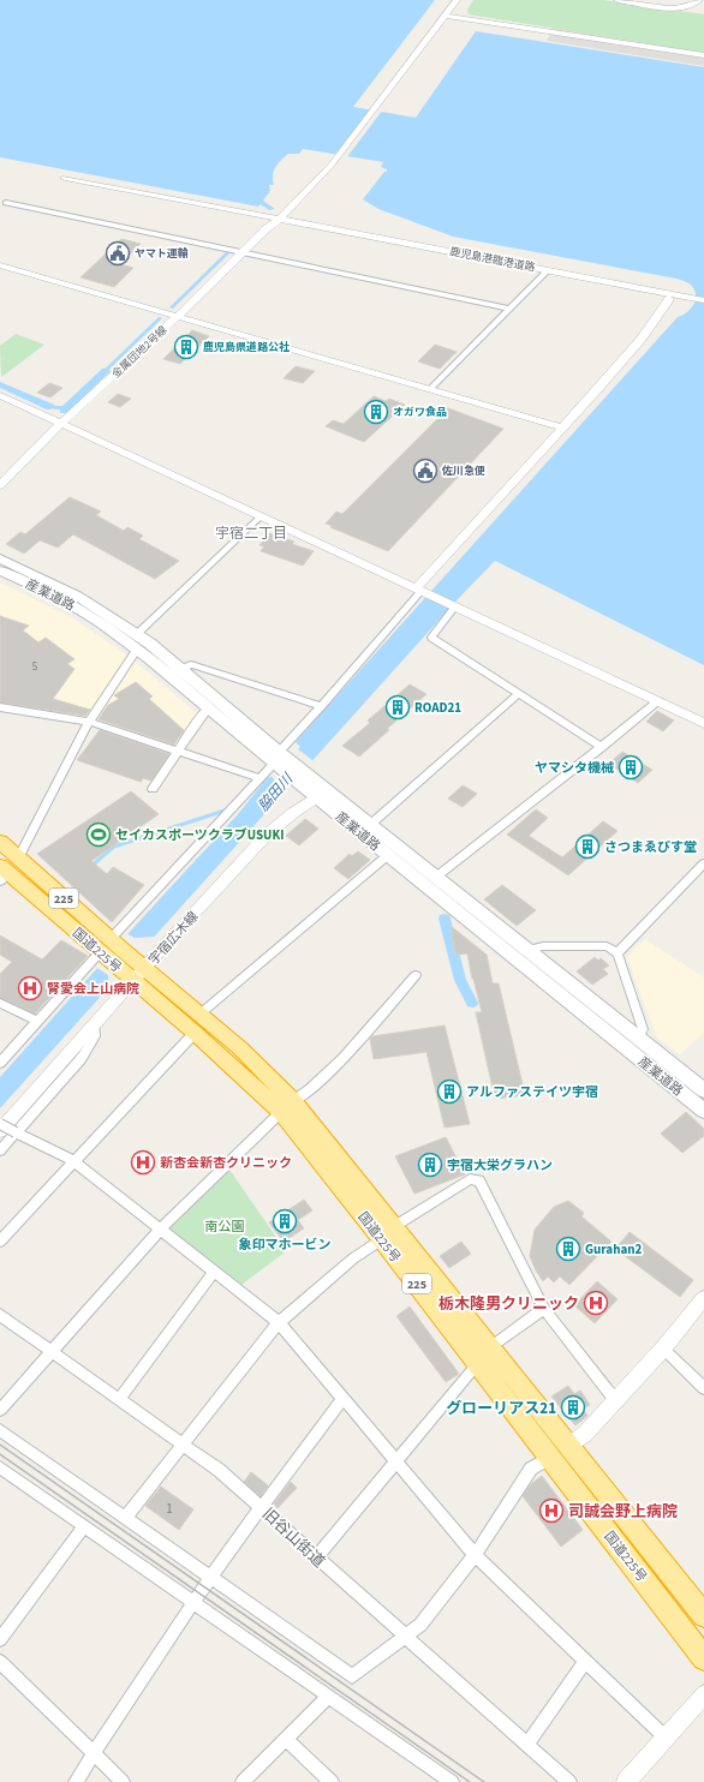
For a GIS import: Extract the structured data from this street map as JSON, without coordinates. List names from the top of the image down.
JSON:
{
  "streets": {
    "highway": ["225", "国道225号"],
    "main road": ["産業道路"],
    "street": [
      "鹿児島港臨港道路",
      "金属団地2号線",
      "宇宿広木線",
      "旧谷山街道"
    ]
  },
  "crossings": [
    ["鹿児島港臨港道路", "金属団地2号線"],
    ["産業道路", "宇宿広木線"],
    ["宇宿広木線", "国道225号"]
  ],
  "districts": ["宇宿二丁目"],
  "water": ["脇田川"],
  "parks": ["南公園"],
  "places": {
    "public building": ["ヤマト運輸", "佐川急便"],
    "building": [
      "鹿児島県道路公社",
      "オガワ食品",
      "ROAD21",
      "ヤマシタ機械",
      "さつまゑびす堂",
      "アルファステイツ宇宿",
      "宇宿大栄グラハン",
      "象印マホービン",
      "Gurahan2",
      "グローリアス21"
    ],
    "sports": ["セイカスポーツクラブUSUKI"],
    "hospital": [
      "腎愛会上山病院",
      "新杏会新杏クリニック",
      "栃木隆男クリニック",
      "司誠会野上病院"
    ]
  },
  "house_numbers": ["5", "1"]
}
